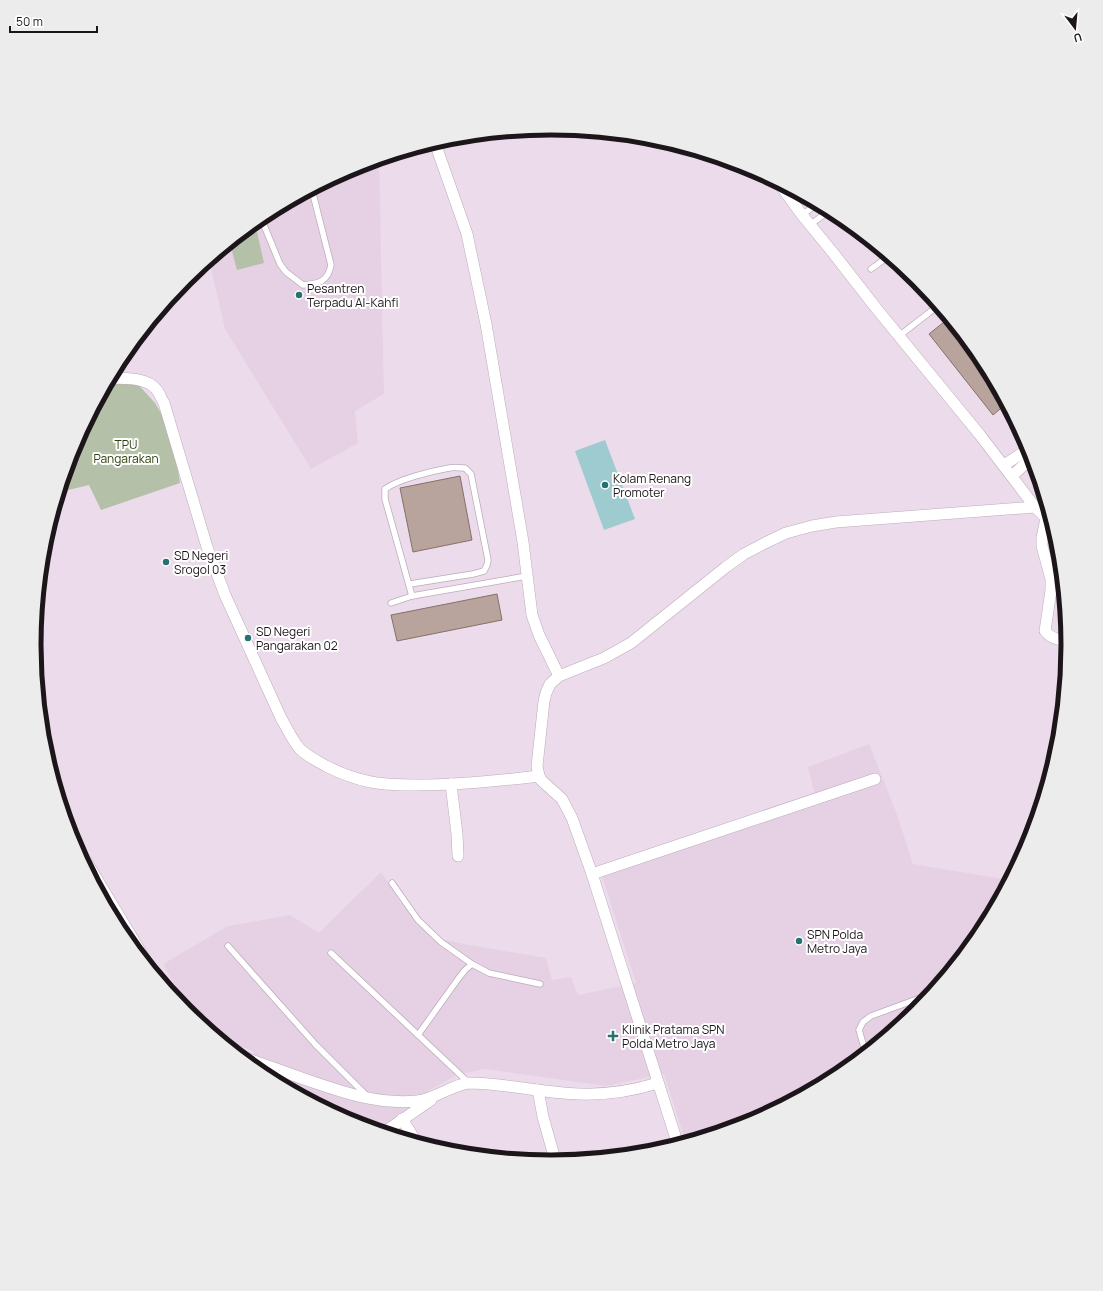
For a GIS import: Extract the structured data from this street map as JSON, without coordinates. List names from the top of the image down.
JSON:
{
  "parks": ["TPU Pangarakan"],
  "places": {
    "other": [
      "Pesantren Terpadu Al-Kahfi",
      "Kolam Renang Promoter",
      "SD Negeri Srogol 03",
      "SD Negeri Pangarakan 02",
      "SPN Polda Metro Jaya"
    ],
    "health": ["Klinik Pratama SPN Polda Metro Jaya"]
  },
  "scale_bar": "50 m",
  "north": "bottom"
}
